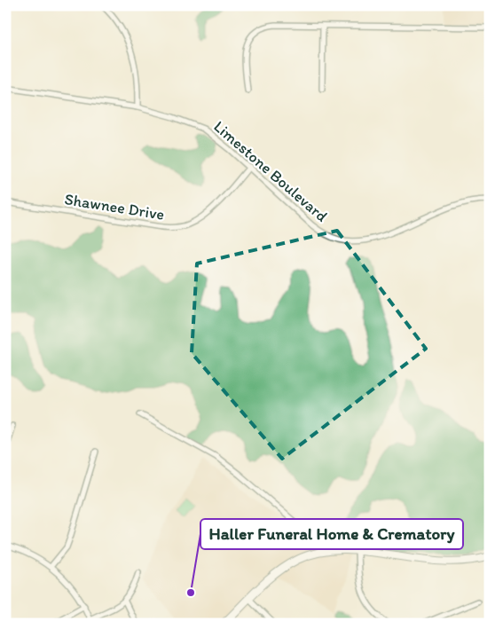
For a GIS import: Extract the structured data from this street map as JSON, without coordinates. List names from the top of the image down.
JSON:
{
  "streets": {
    "street": ["Limestone Boulevard", "Shawnee Drive"]
  },
  "crossings": [
    ["Limestone Boulevard", "Shawnee Drive"]
  ],
  "places": ["Haller Funeral Home & Crematory"]
}
